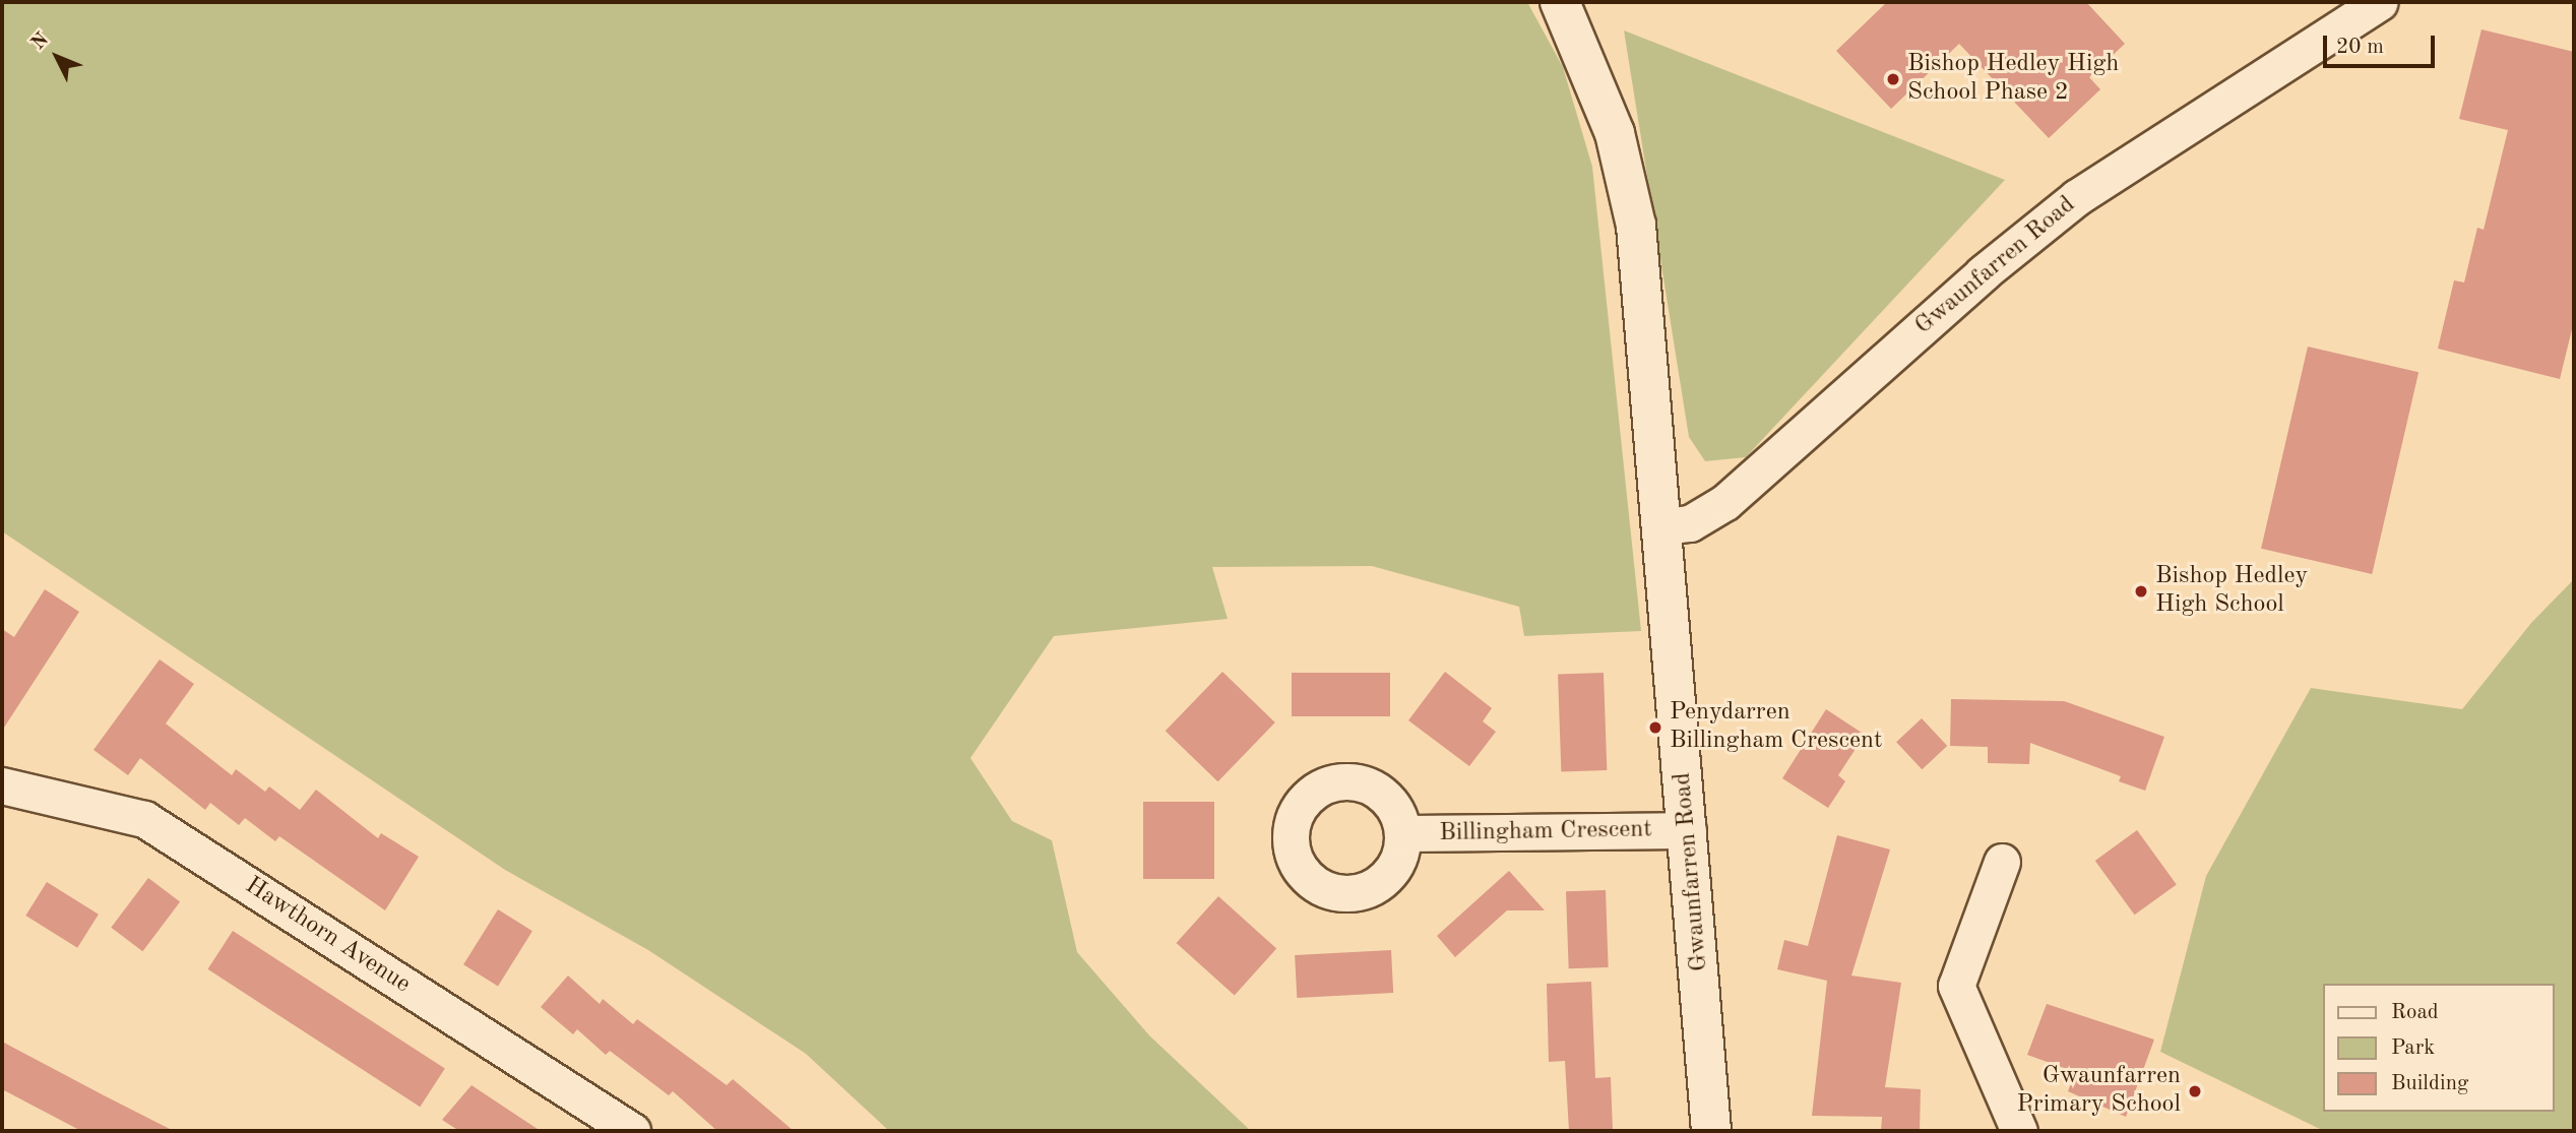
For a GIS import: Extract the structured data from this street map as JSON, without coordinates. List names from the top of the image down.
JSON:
{
  "streets": {
    "street": ["Gwaunfarren Road", "Billingham Crescent", "Hawthorn Avenue"]
  },
  "crossings": [
    ["Gwaunfarren Road", "Billingham Crescent"]
  ],
  "places": [
    "Bishop Hedley High School Phase 2",
    "Bishop Hedley High School",
    "Penydarren Billingham Crescent",
    "Gwaunfarren Primary School"
  ],
  "legend": ["Road", "Park", "Building"],
  "scale_bar": "20 m",
  "north": "top left"
}
